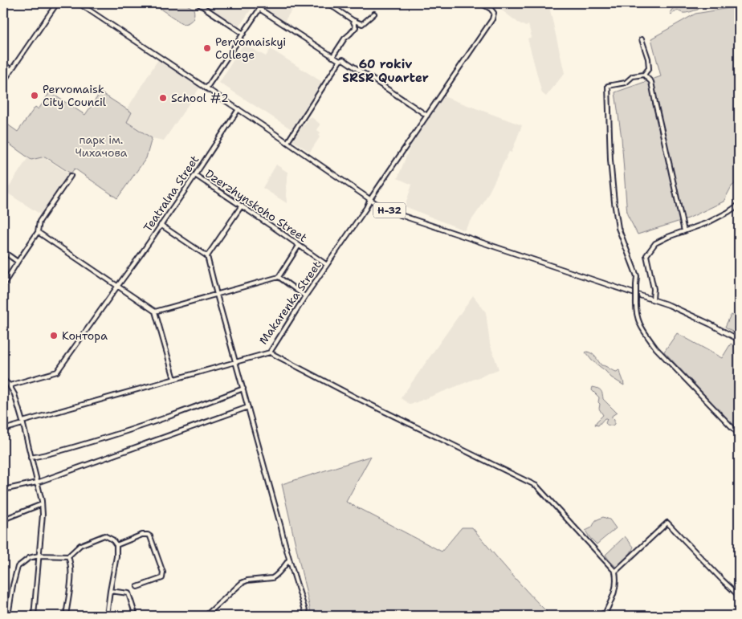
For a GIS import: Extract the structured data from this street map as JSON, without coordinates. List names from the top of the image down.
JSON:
{
  "streets": {
    "main road": ["Н-32"],
    "street": ["Teatralna Street", "Dzerzhynskoho Street", "Makarenka Street"]
  },
  "crossings": [
    ["Teatralna Street", "Dzerzhynskoho Street"],
    ["Teatralna Street", "Н-32"],
    ["Dzerzhynskoho Street", "Makarenka Street"],
    ["Н-32", "Makarenka Street"]
  ],
  "districts": ["60 rokiv SRSR Quarter"],
  "parks": ["парк ім. Чихачова"],
  "places": [
    "Pervomaiskyi College",
    "Pervomaisk City Council",
    "School #2",
    "Контора"
  ]
}
